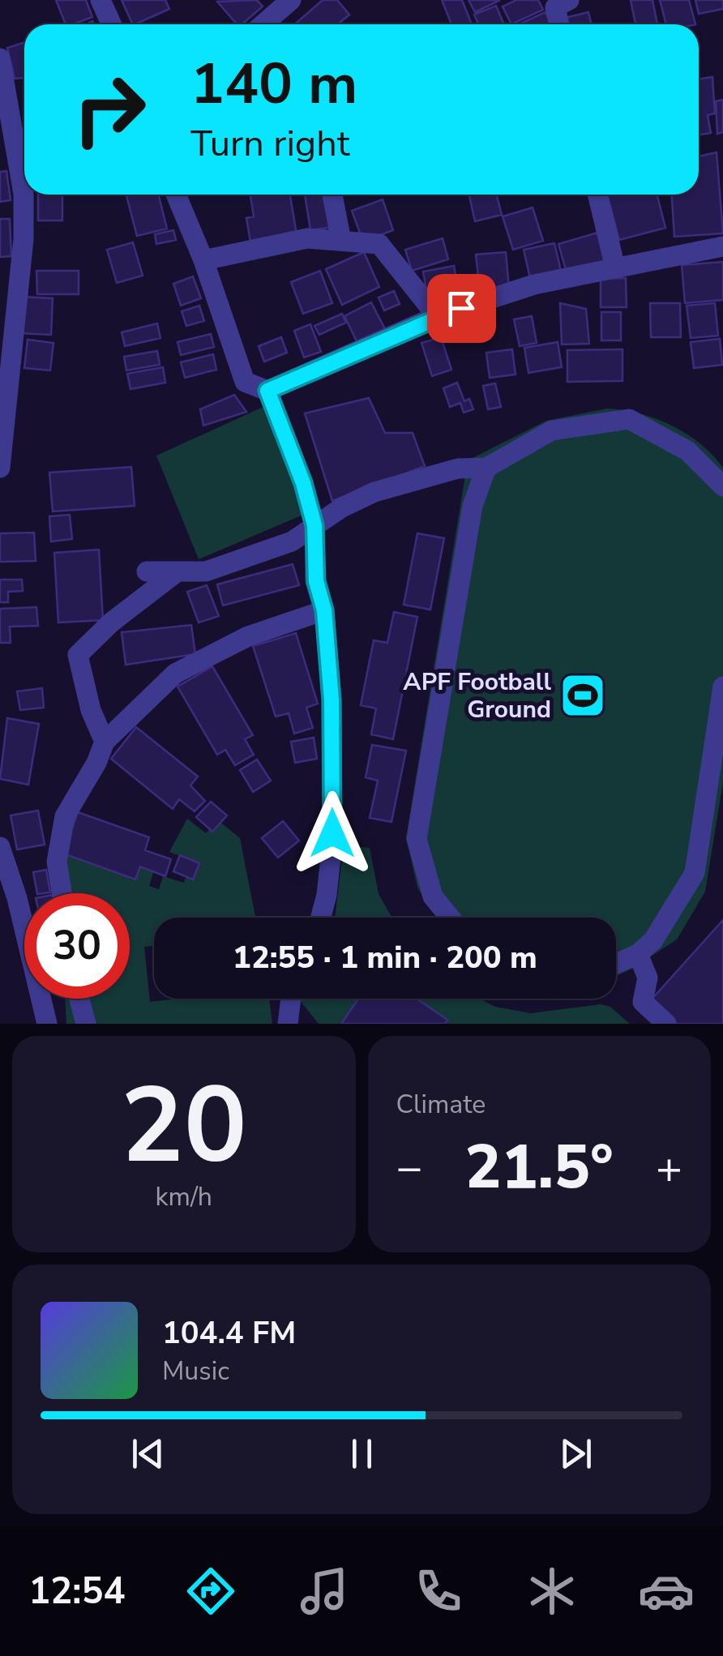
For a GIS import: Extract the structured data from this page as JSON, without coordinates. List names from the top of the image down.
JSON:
{
  "places": {
    "sports": ["APF Football Ground"]
  },
  "page": {
    "turn": ["140 m", "Turn right"],
    "limit": "30",
    "trip": "12:55 · 1 min · 200 m",
    "tile": [
      ["20", "km/h"],
      "Climate"
    ],
    "heat": ["−", "21.5°", "+"],
    "song": ["104.4 FM", "Music"],
    "tabs": "12:54"
  }
}
